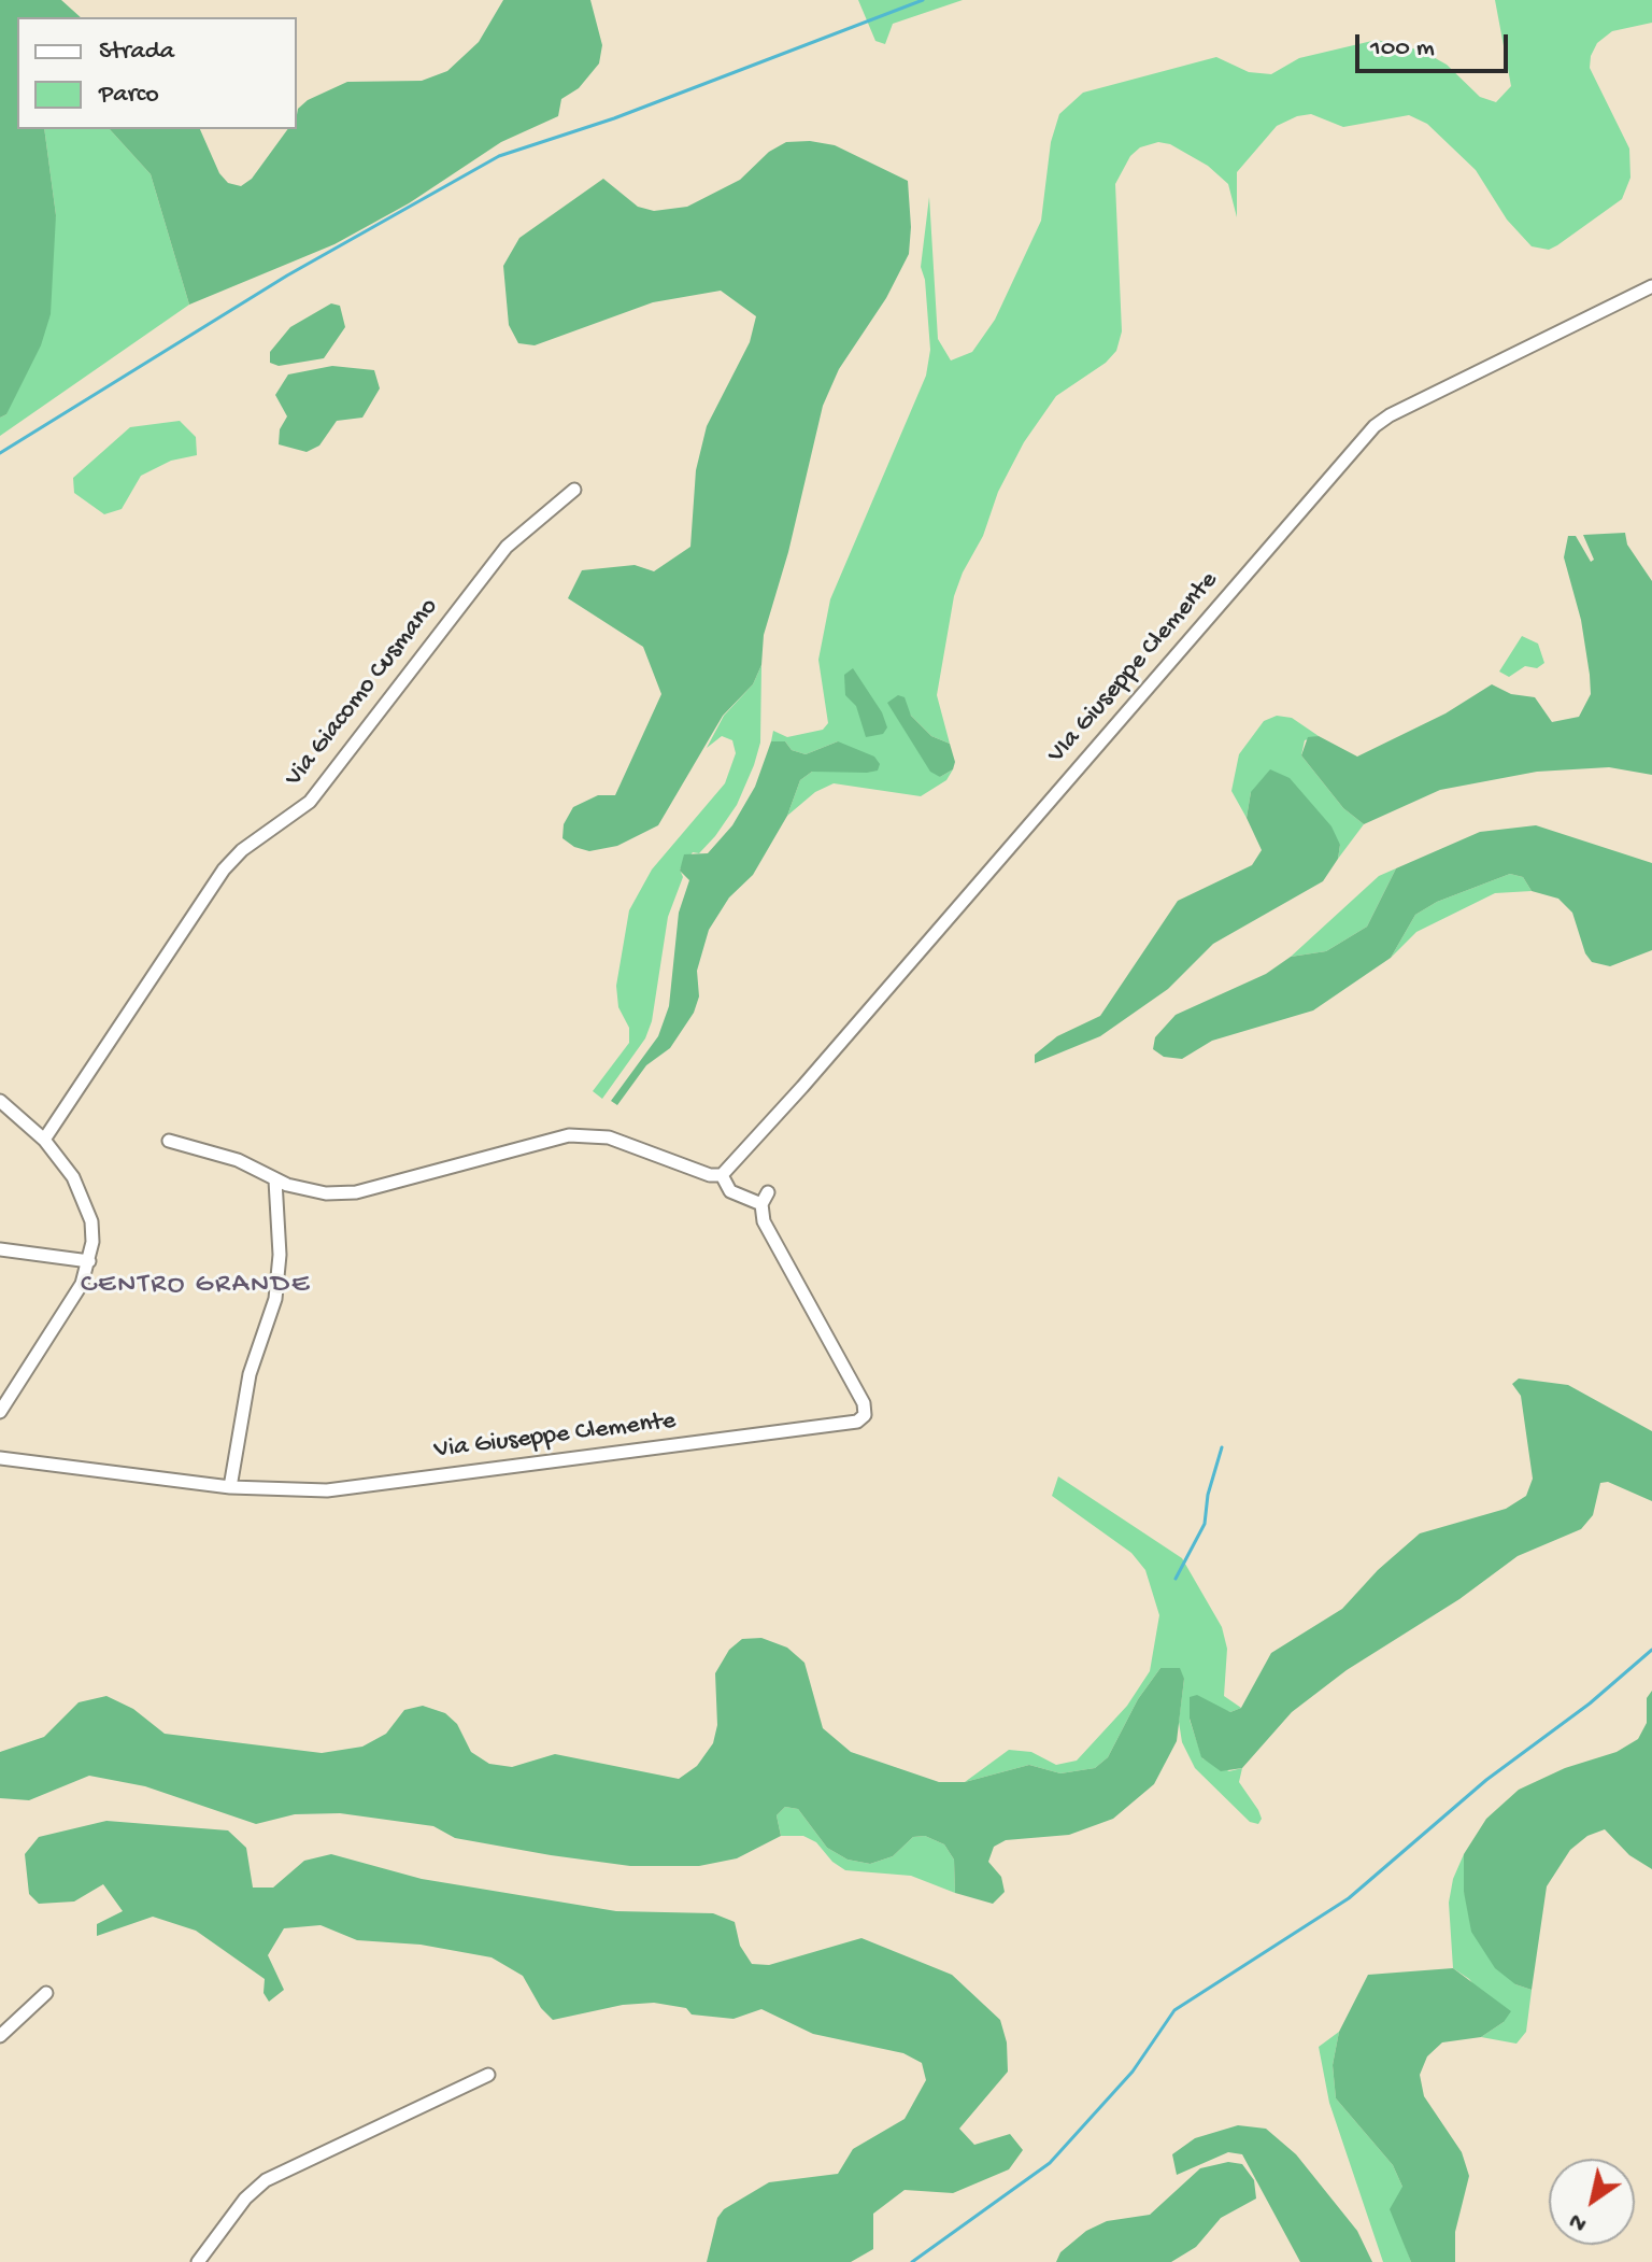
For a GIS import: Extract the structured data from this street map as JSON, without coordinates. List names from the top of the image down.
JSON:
{
  "streets": {
    "street": ["VIa Giuseppe Clemente", "Via Giacomo Cusmano", "Via Giuseppe Clemente"]
  },
  "crossings": [
    ["VIa Giuseppe Clemente", "Via Giuseppe Clemente"]
  ],
  "districts": ["CENTRO GRANDE"],
  "legend": ["Strada", "Parco"],
  "scale_bar": "100 m",
  "north": "bottom left"
}
